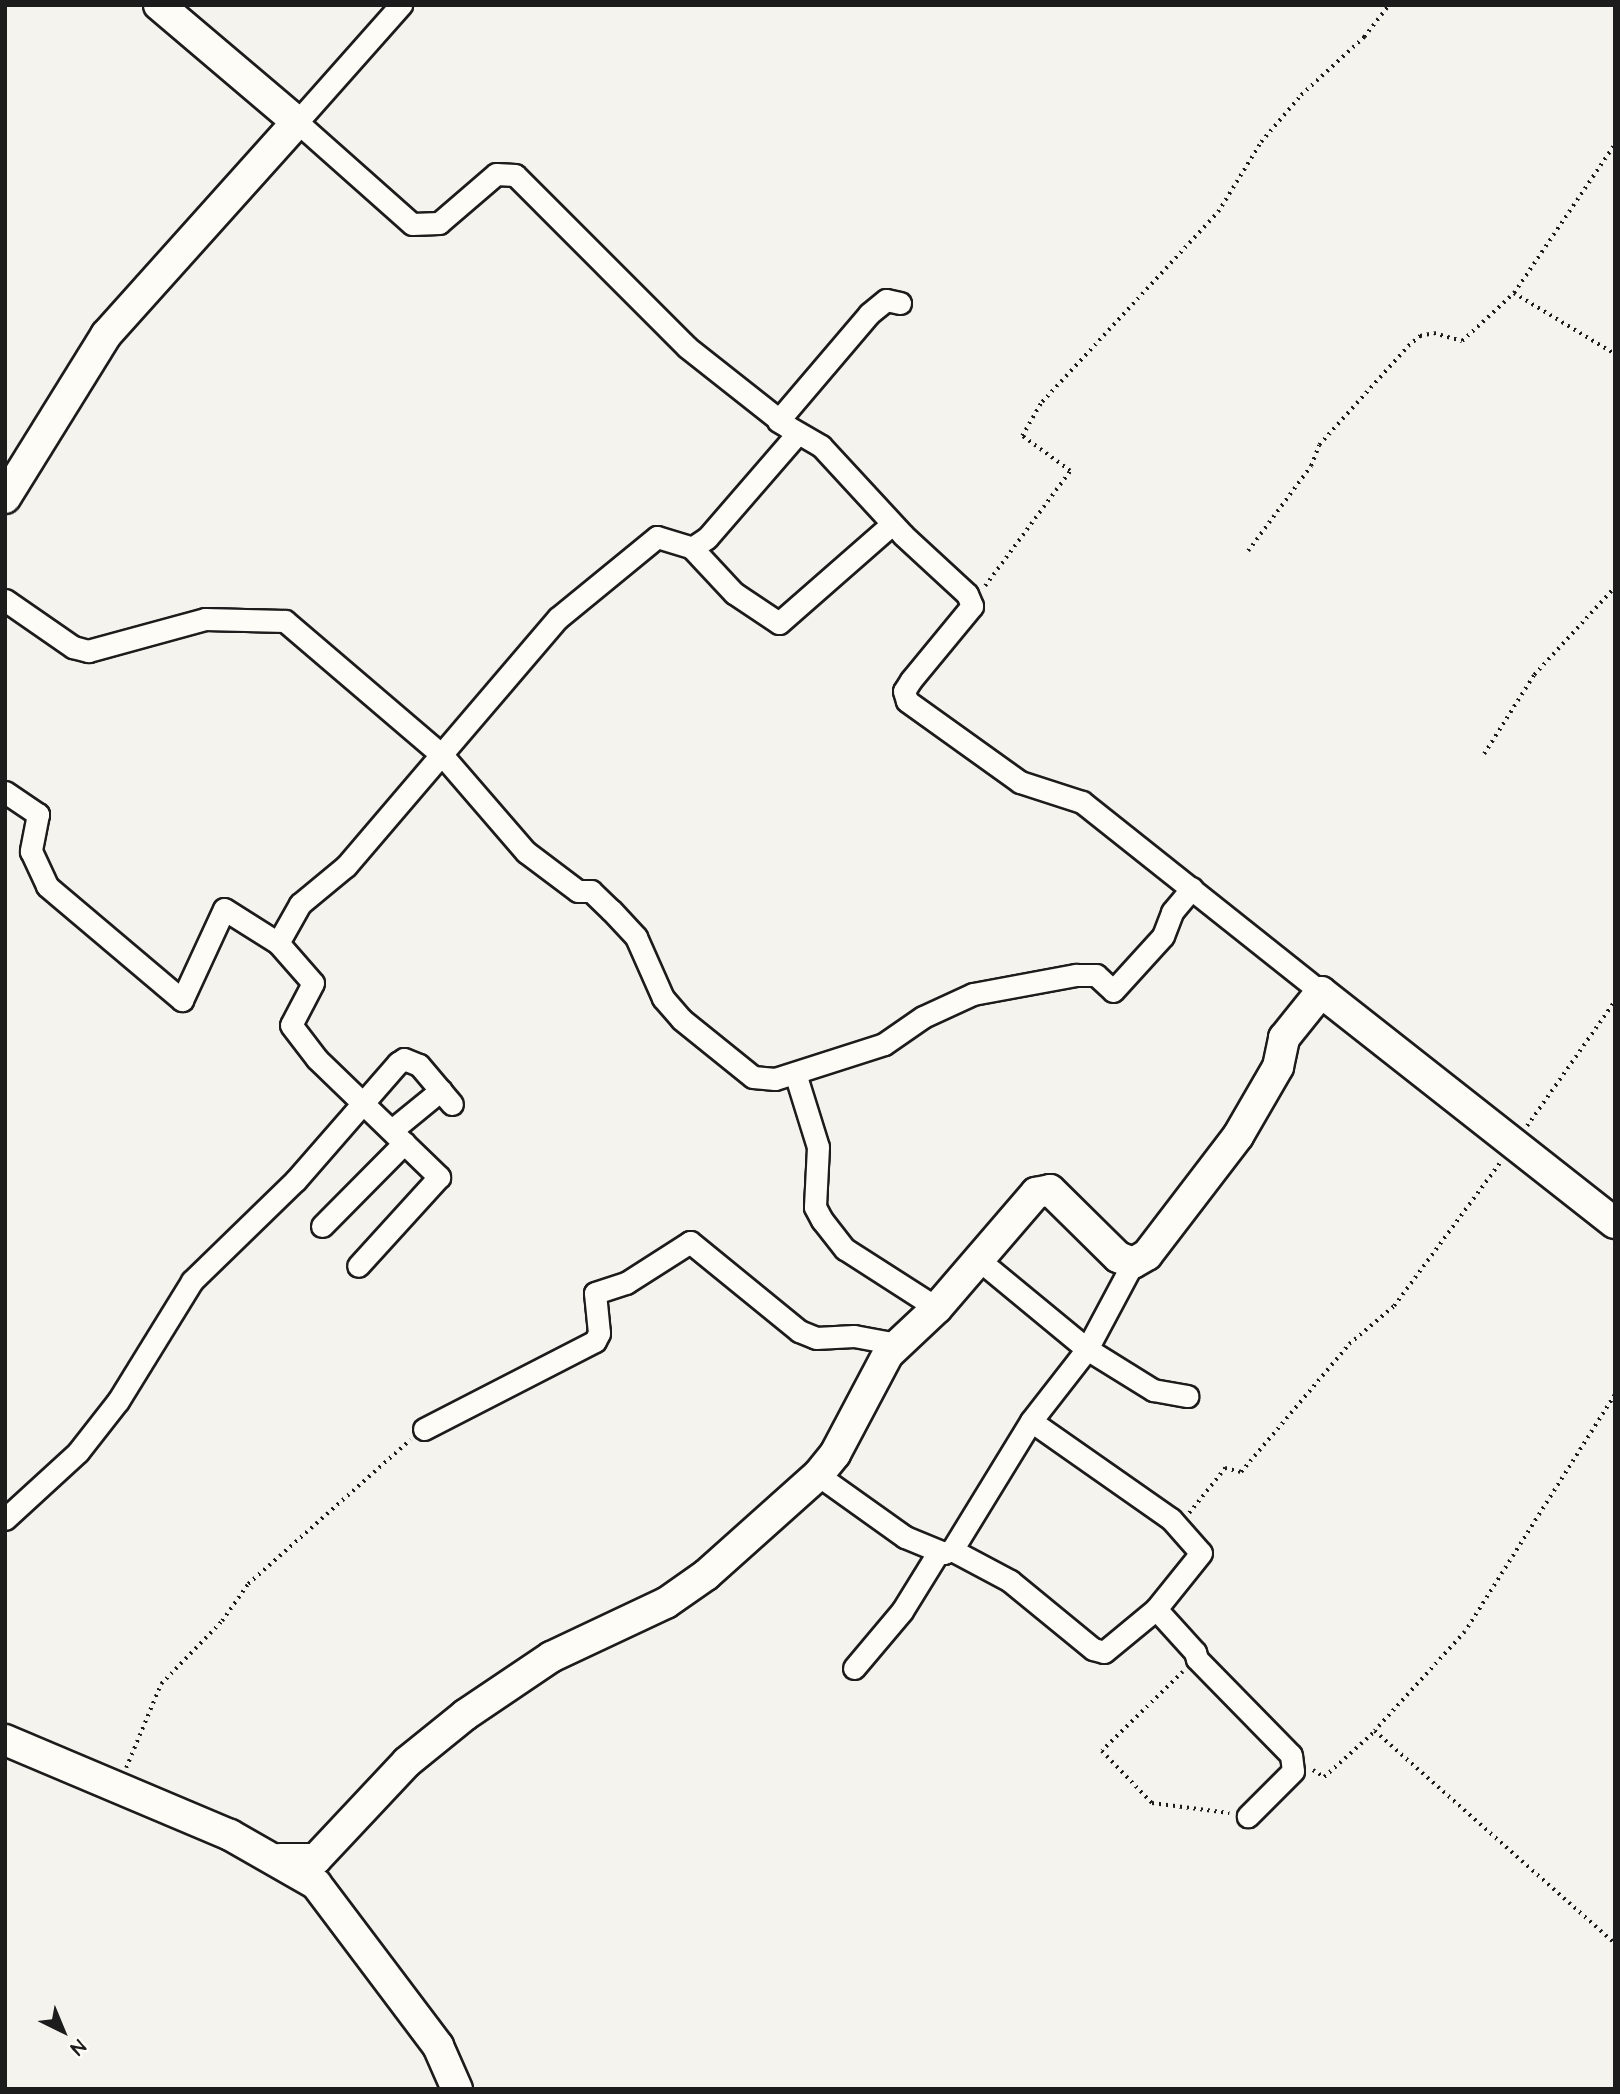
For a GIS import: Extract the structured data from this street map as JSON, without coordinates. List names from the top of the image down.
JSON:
{
  "north": "bottom right"
}
